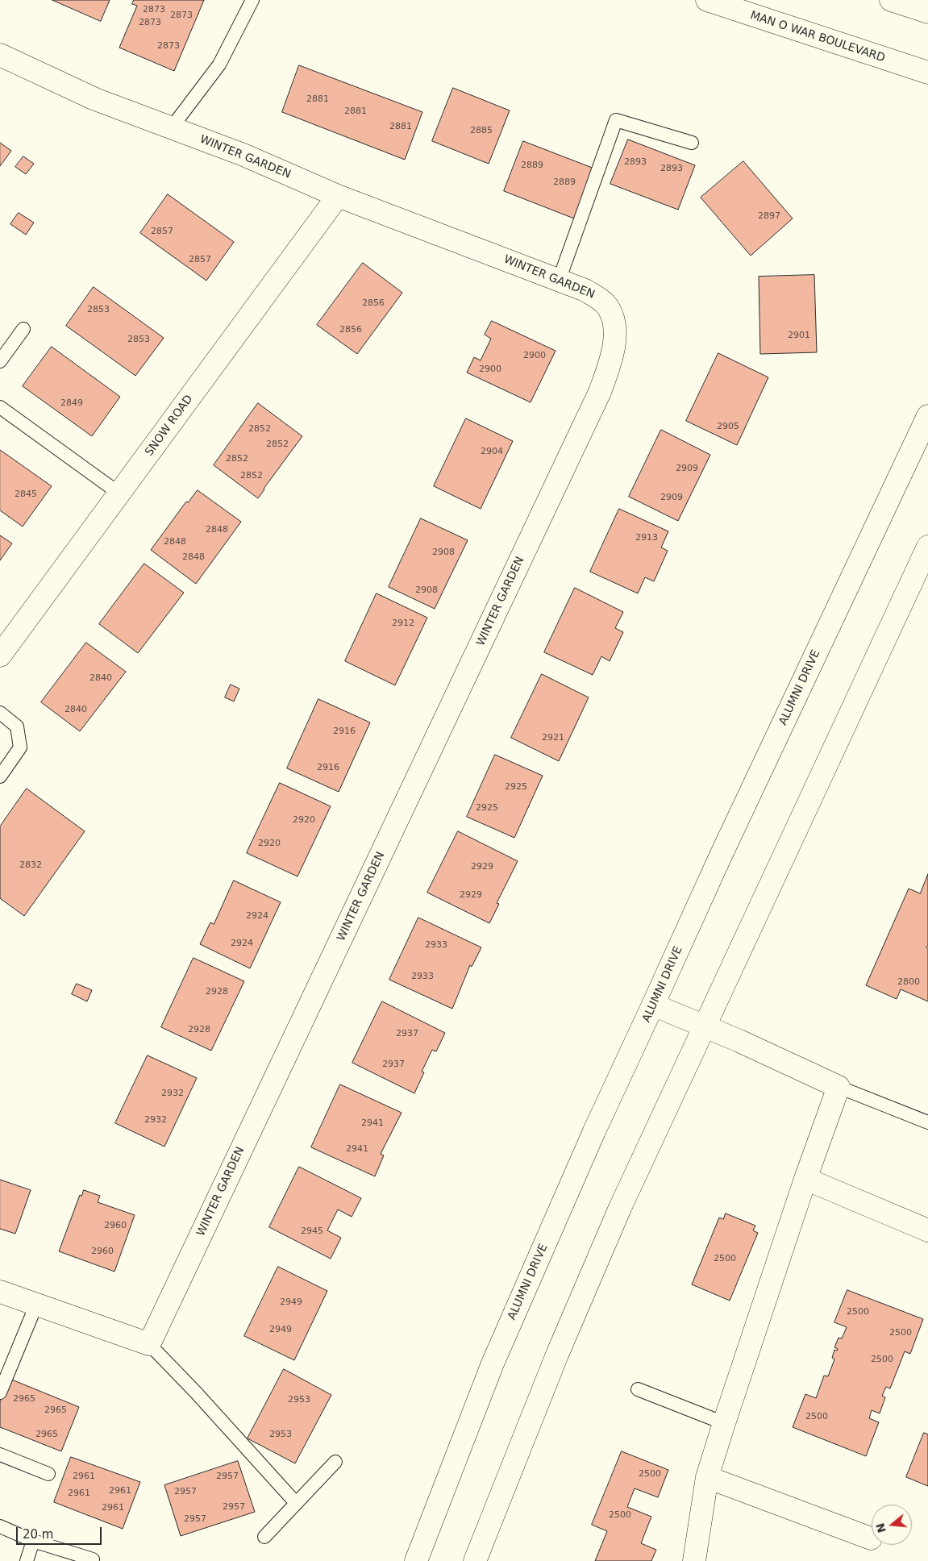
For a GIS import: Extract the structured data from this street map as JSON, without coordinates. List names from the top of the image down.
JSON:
{
  "streets": {
    "street": [
      "MAN O WAR BOULEVARD",
      "WINTER GARDEN",
      "SNOW ROAD",
      "ALUMNI DRIVE"
    ]
  },
  "crossings": [
    ["WINTER GARDEN", "SNOW ROAD"]
  ],
  "house_numbers": [
    "2873",
    "2873",
    "2873",
    "2873",
    "2881",
    "2881",
    "2881",
    "2885",
    "2893",
    "2889",
    "2893",
    "2889",
    "2897",
    "2857",
    "2857",
    "2856",
    "2853",
    "2856",
    "2901",
    "2853",
    "2900",
    "2900",
    "2849",
    "2905",
    "2852",
    "2852",
    "2904",
    "2852",
    "2909",
    "2852",
    "2845",
    "2909",
    "2848",
    "2913",
    "2848",
    "2908",
    "2848",
    "2908",
    "2912",
    "2840",
    "2840",
    "2916",
    "2921",
    "2916",
    "2925",
    "2925",
    "2920",
    "2920",
    "2832",
    "2929",
    "2929",
    "2924",
    "2924",
    "2933",
    "2933",
    "2800",
    "2928",
    "2928",
    "2937",
    "2937",
    "2932",
    "2932",
    "2941",
    "2941",
    "2960",
    "2945",
    "2960",
    "2500",
    "2949",
    "2500",
    "2949",
    "2500",
    "2500",
    "2965",
    "2953",
    "2965",
    "2500",
    "2965",
    "2953",
    "2500",
    "2961",
    "2957",
    "2961",
    "2957",
    "2961",
    "2957",
    "2961",
    "2500",
    "2957"
  ],
  "scale_bar": "20 m",
  "north": "left"
}
